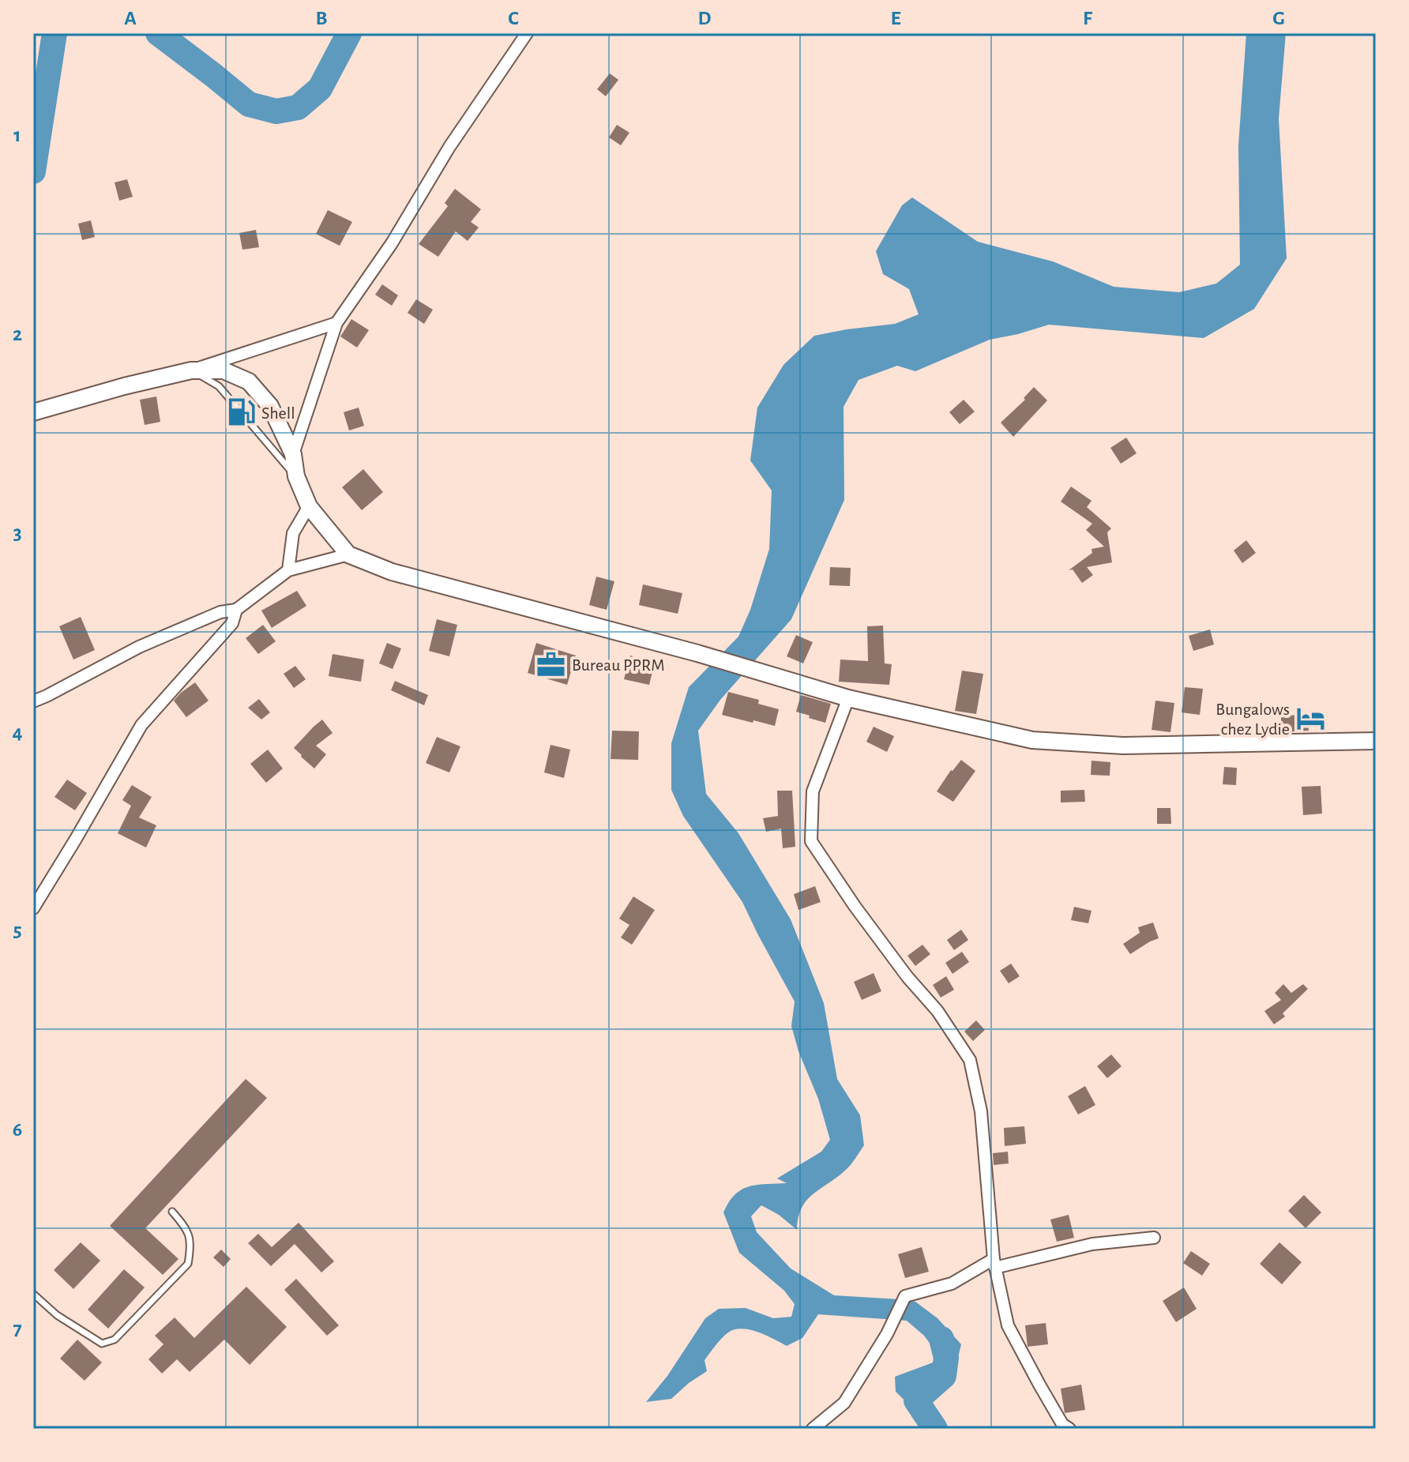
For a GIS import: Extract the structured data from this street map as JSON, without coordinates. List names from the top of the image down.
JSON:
{
  "places": {
    "fuel station": ["Shell"],
    "office": ["Bureau PPRM"],
    "hotel": ["Bungalows chez Lydie"]
  },
  "grid": {
    "columns": [
      "A",
      "B",
      "C",
      "D",
      "E",
      "F",
      "G"
    ],
    "rows": [
      "1",
      "2",
      "3",
      "4",
      "5",
      "6",
      "7"
    ]
  }
}
